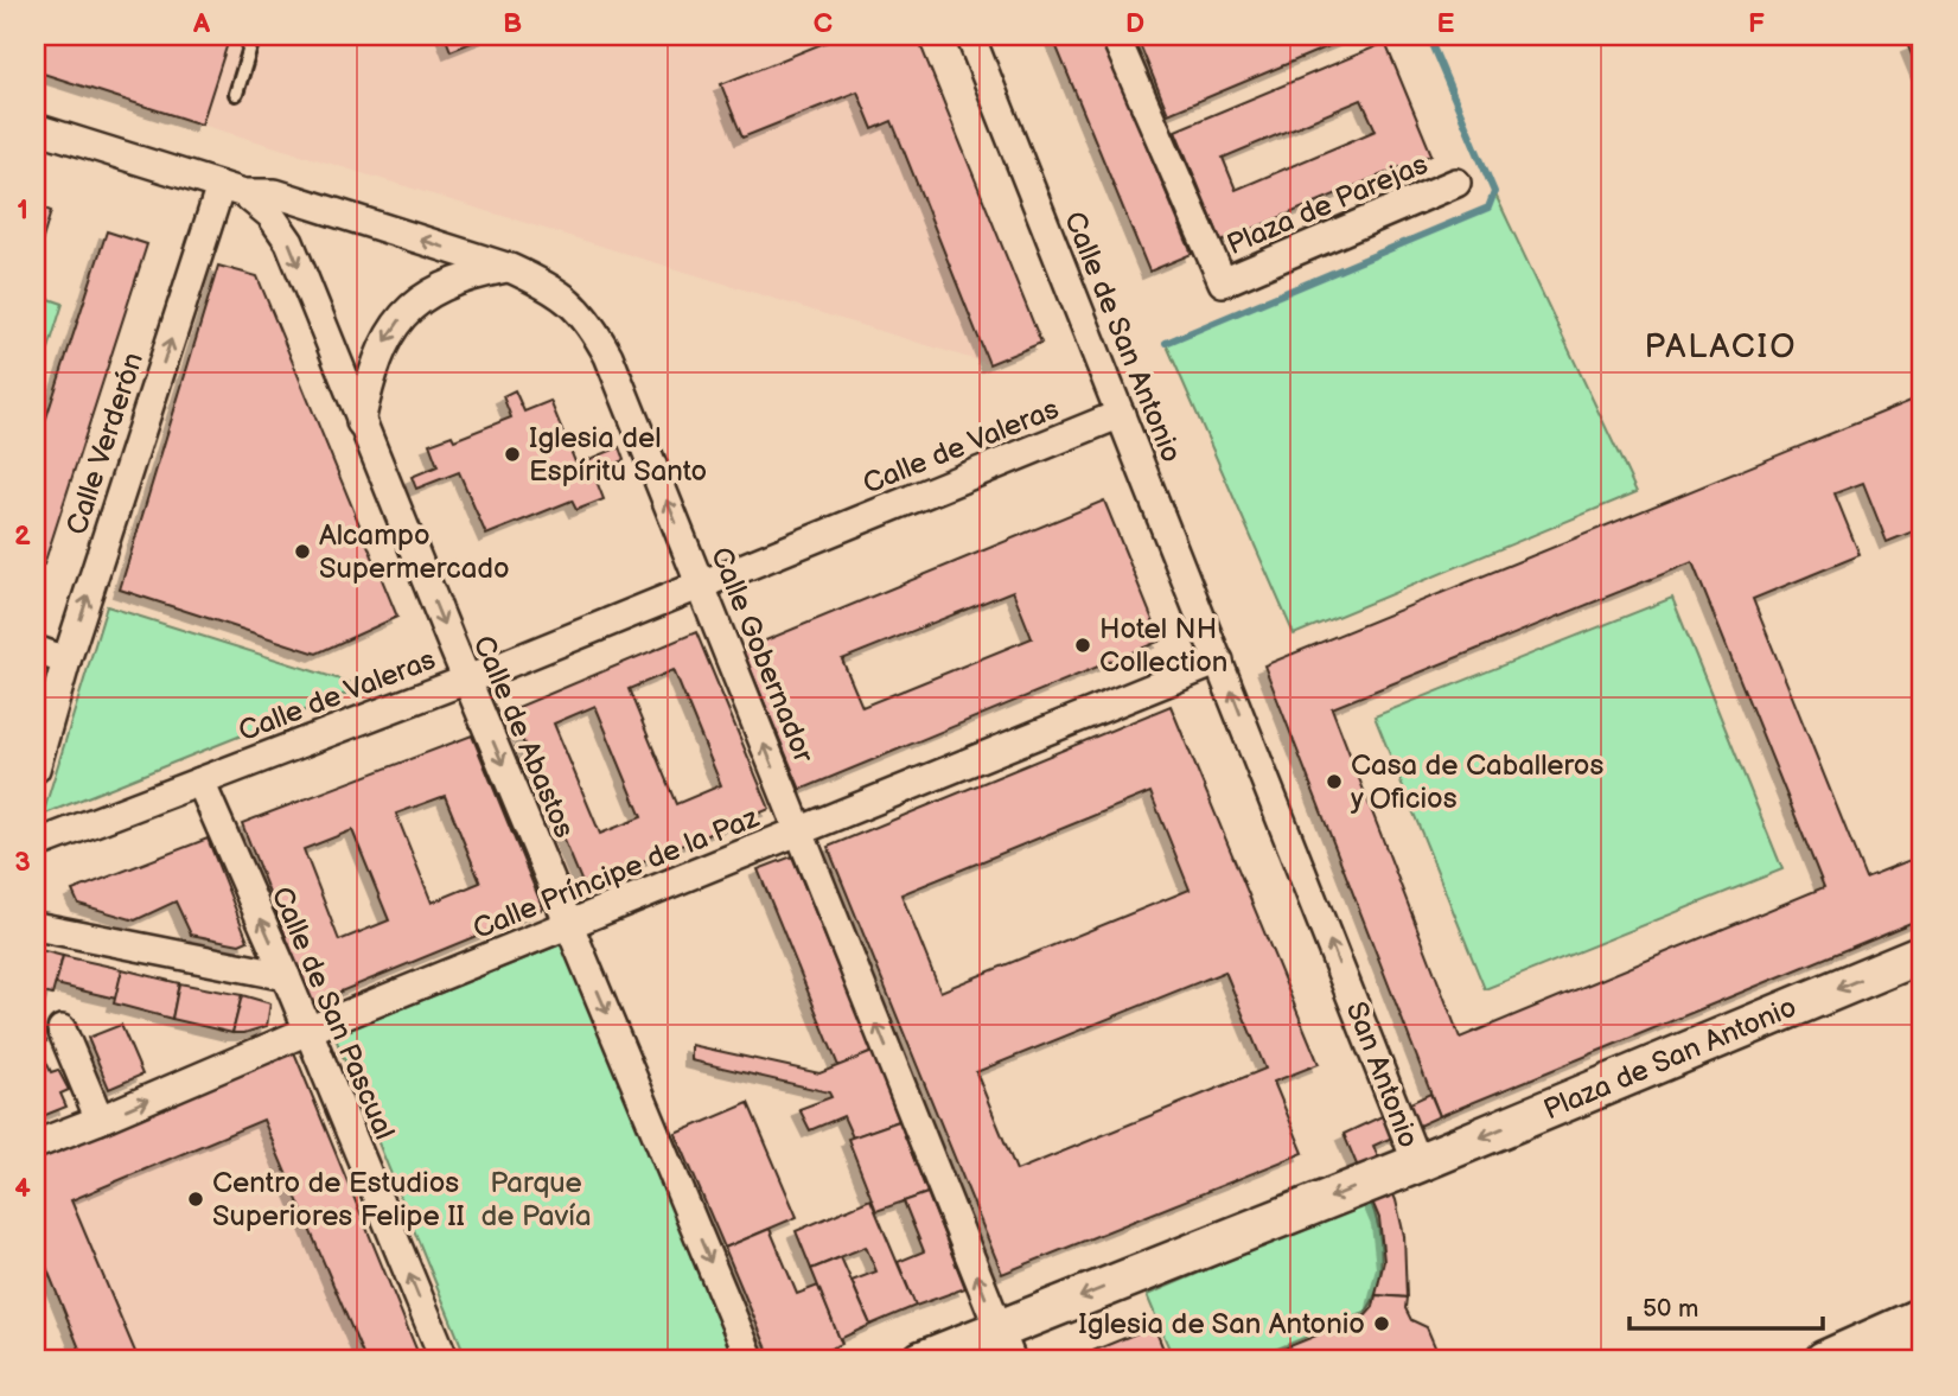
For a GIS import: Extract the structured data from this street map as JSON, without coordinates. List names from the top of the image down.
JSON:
{
  "streets": {
    "main road": ["Plaza de San Antonio", "San Antonio"],
    "street": [
      "Plaza de Parejas",
      "Calle de San Antonio",
      "Calle Verderón",
      "Calle de Valeras",
      "Calle Gobernador",
      "Calle de Abastos",
      "Calle Príncipe de la Paz",
      "Calle de San Pascual"
    ]
  },
  "crossings": [
    ["Calle de San Antonio", "Calle de Valeras"],
    ["Calle de San Antonio", "Calle Príncipe de la Paz"],
    ["Calle de San Antonio", "San Antonio"],
    ["Calle Verderón", "Calle Gobernador"],
    ["Calle Verderón", "Calle de Abastos"],
    ["Calle de Valeras", "Calle Gobernador"],
    ["Calle de Valeras", "Calle de Abastos"],
    ["Calle de Valeras", "Calle de San Pascual"],
    ["Calle Gobernador", "Calle de Abastos"],
    ["Calle Gobernador", "Calle Príncipe de la Paz"],
    ["Calle Gobernador", "San Antonio"],
    ["Calle de Abastos", "Calle Príncipe de la Paz"],
    ["Calle Príncipe de la Paz", "Calle de San Pascual"],
    ["Calle Príncipe de la Paz", "San Antonio"],
    ["Plaza de San Antonio", "San Antonio"]
  ],
  "one_way": [
    "Calle Verderón",
    "Calle Gobernador",
    "Calle de Abastos",
    "Calle de San Pascual",
    "Plaza de San Antonio"
  ],
  "districts": ["PALACIO"],
  "parks": ["Parque de Pavía"],
  "places": [
    "Iglesia del Espíritu Santo",
    "Alcampo Supermercado",
    "Hotel NH Collection",
    "Casa de Caballeros y Oficios",
    "Centro de Estudios Superiores Felipe II",
    "Iglesia de San Antonio"
  ],
  "scale_bar": "50 m",
  "grid": {
    "columns": [
      "A",
      "B",
      "C",
      "D",
      "E",
      "F"
    ],
    "rows": [
      "1",
      "2",
      "3",
      "4"
    ]
  }
}
